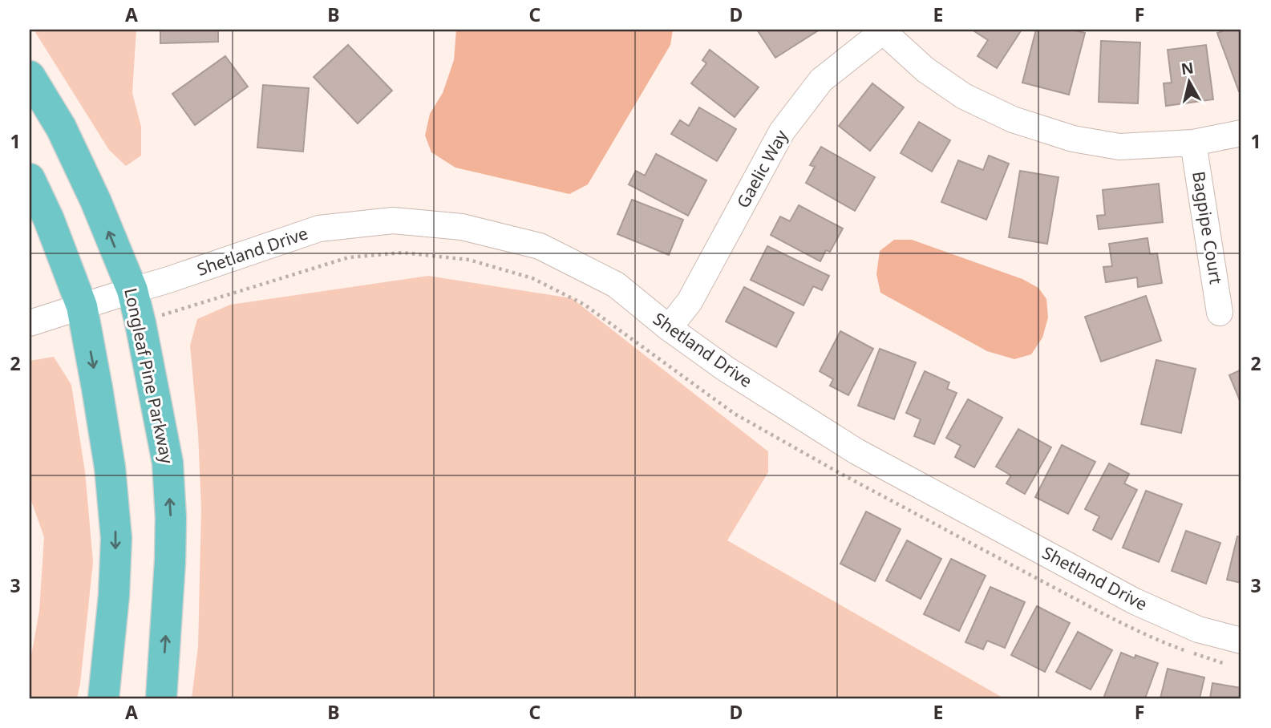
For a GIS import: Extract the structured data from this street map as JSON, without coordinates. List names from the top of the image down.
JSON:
{
  "streets": {
    "main road": ["Longleaf Pine Parkway"],
    "street": ["Gaelic Way", "Bagpipe Court", "Shetland Drive"]
  },
  "crossings": [
    ["Gaelic Way", "Shetland Drive"],
    ["Shetland Drive", "Longleaf Pine Parkway"]
  ],
  "north": "top",
  "grid": {
    "columns": [
      "A",
      "B",
      "C",
      "D",
      "E",
      "F"
    ],
    "rows": ["1", "2", "3"]
  }
}
